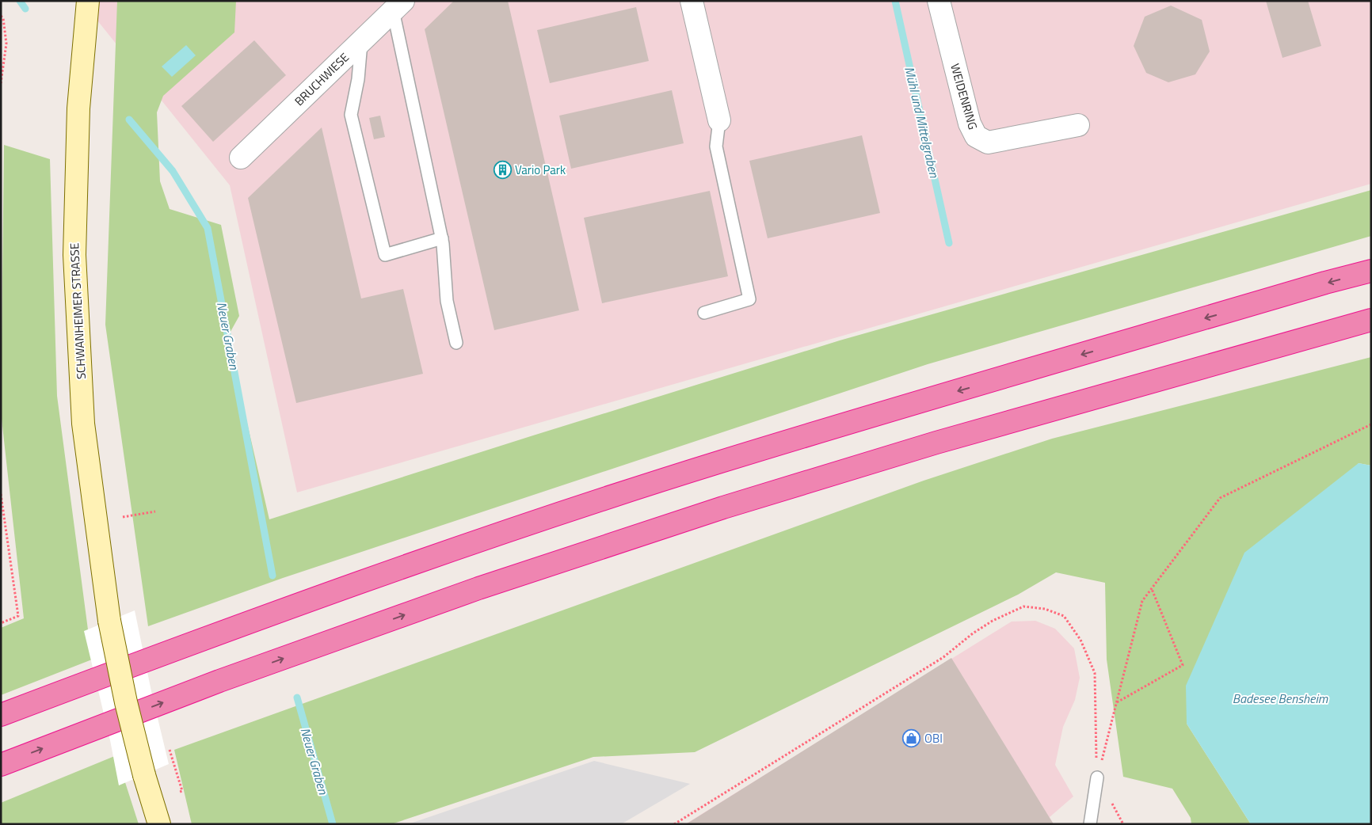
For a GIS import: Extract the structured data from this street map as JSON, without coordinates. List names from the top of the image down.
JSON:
{
  "streets": {
    "main road": ["SCHWANHEIMER STRASSE"],
    "street": ["BRUCHWIESE", "WEIDENRING"]
  },
  "water": ["Mühl und Mittelgraben", "Neuer Graben", "Badesee Bensheim"],
  "places": {
    "building": ["Vario Park"],
    "shop": ["OBI"]
  }
}
